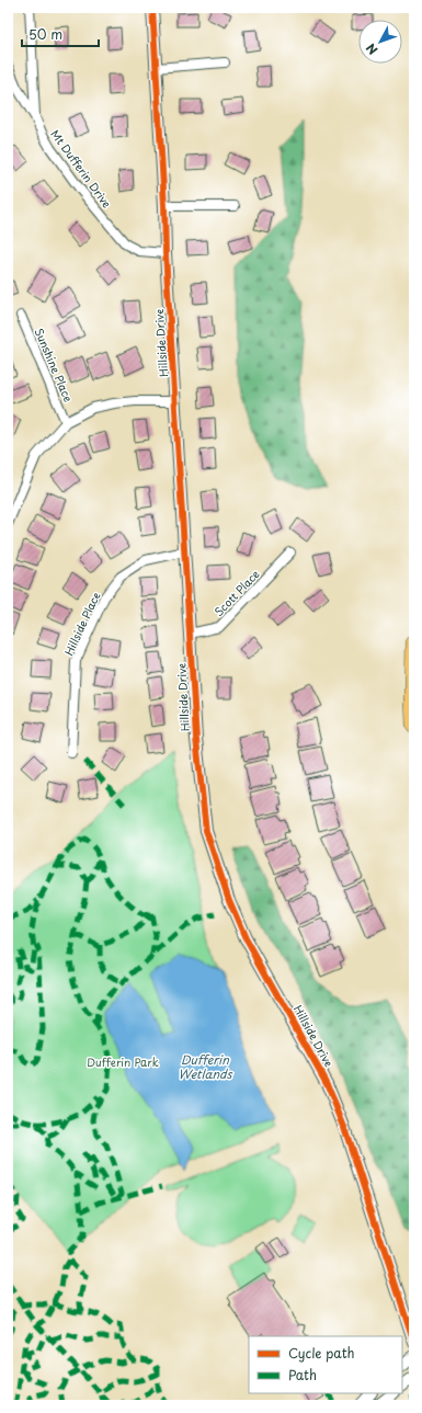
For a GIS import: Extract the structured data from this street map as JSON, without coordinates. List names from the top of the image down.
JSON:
{
  "streets": {
    "street": [
      "Mt Dufferin Drive",
      "Hillside Drive",
      "Sunshine Place",
      "Scott Place",
      "Hillside Place"
    ]
  },
  "crossings": [
    ["Mt Dufferin Drive", "Hillside Drive"],
    ["Hillside Drive", "Scott Place"],
    ["Hillside Drive", "Hillside Place"]
  ],
  "water": ["Dufferin Wetlands"],
  "parks": ["Dufferin Park"],
  "legend": ["Cycle path", "Path"],
  "scale_bar": "50 m",
  "north": "bottom left"
}
